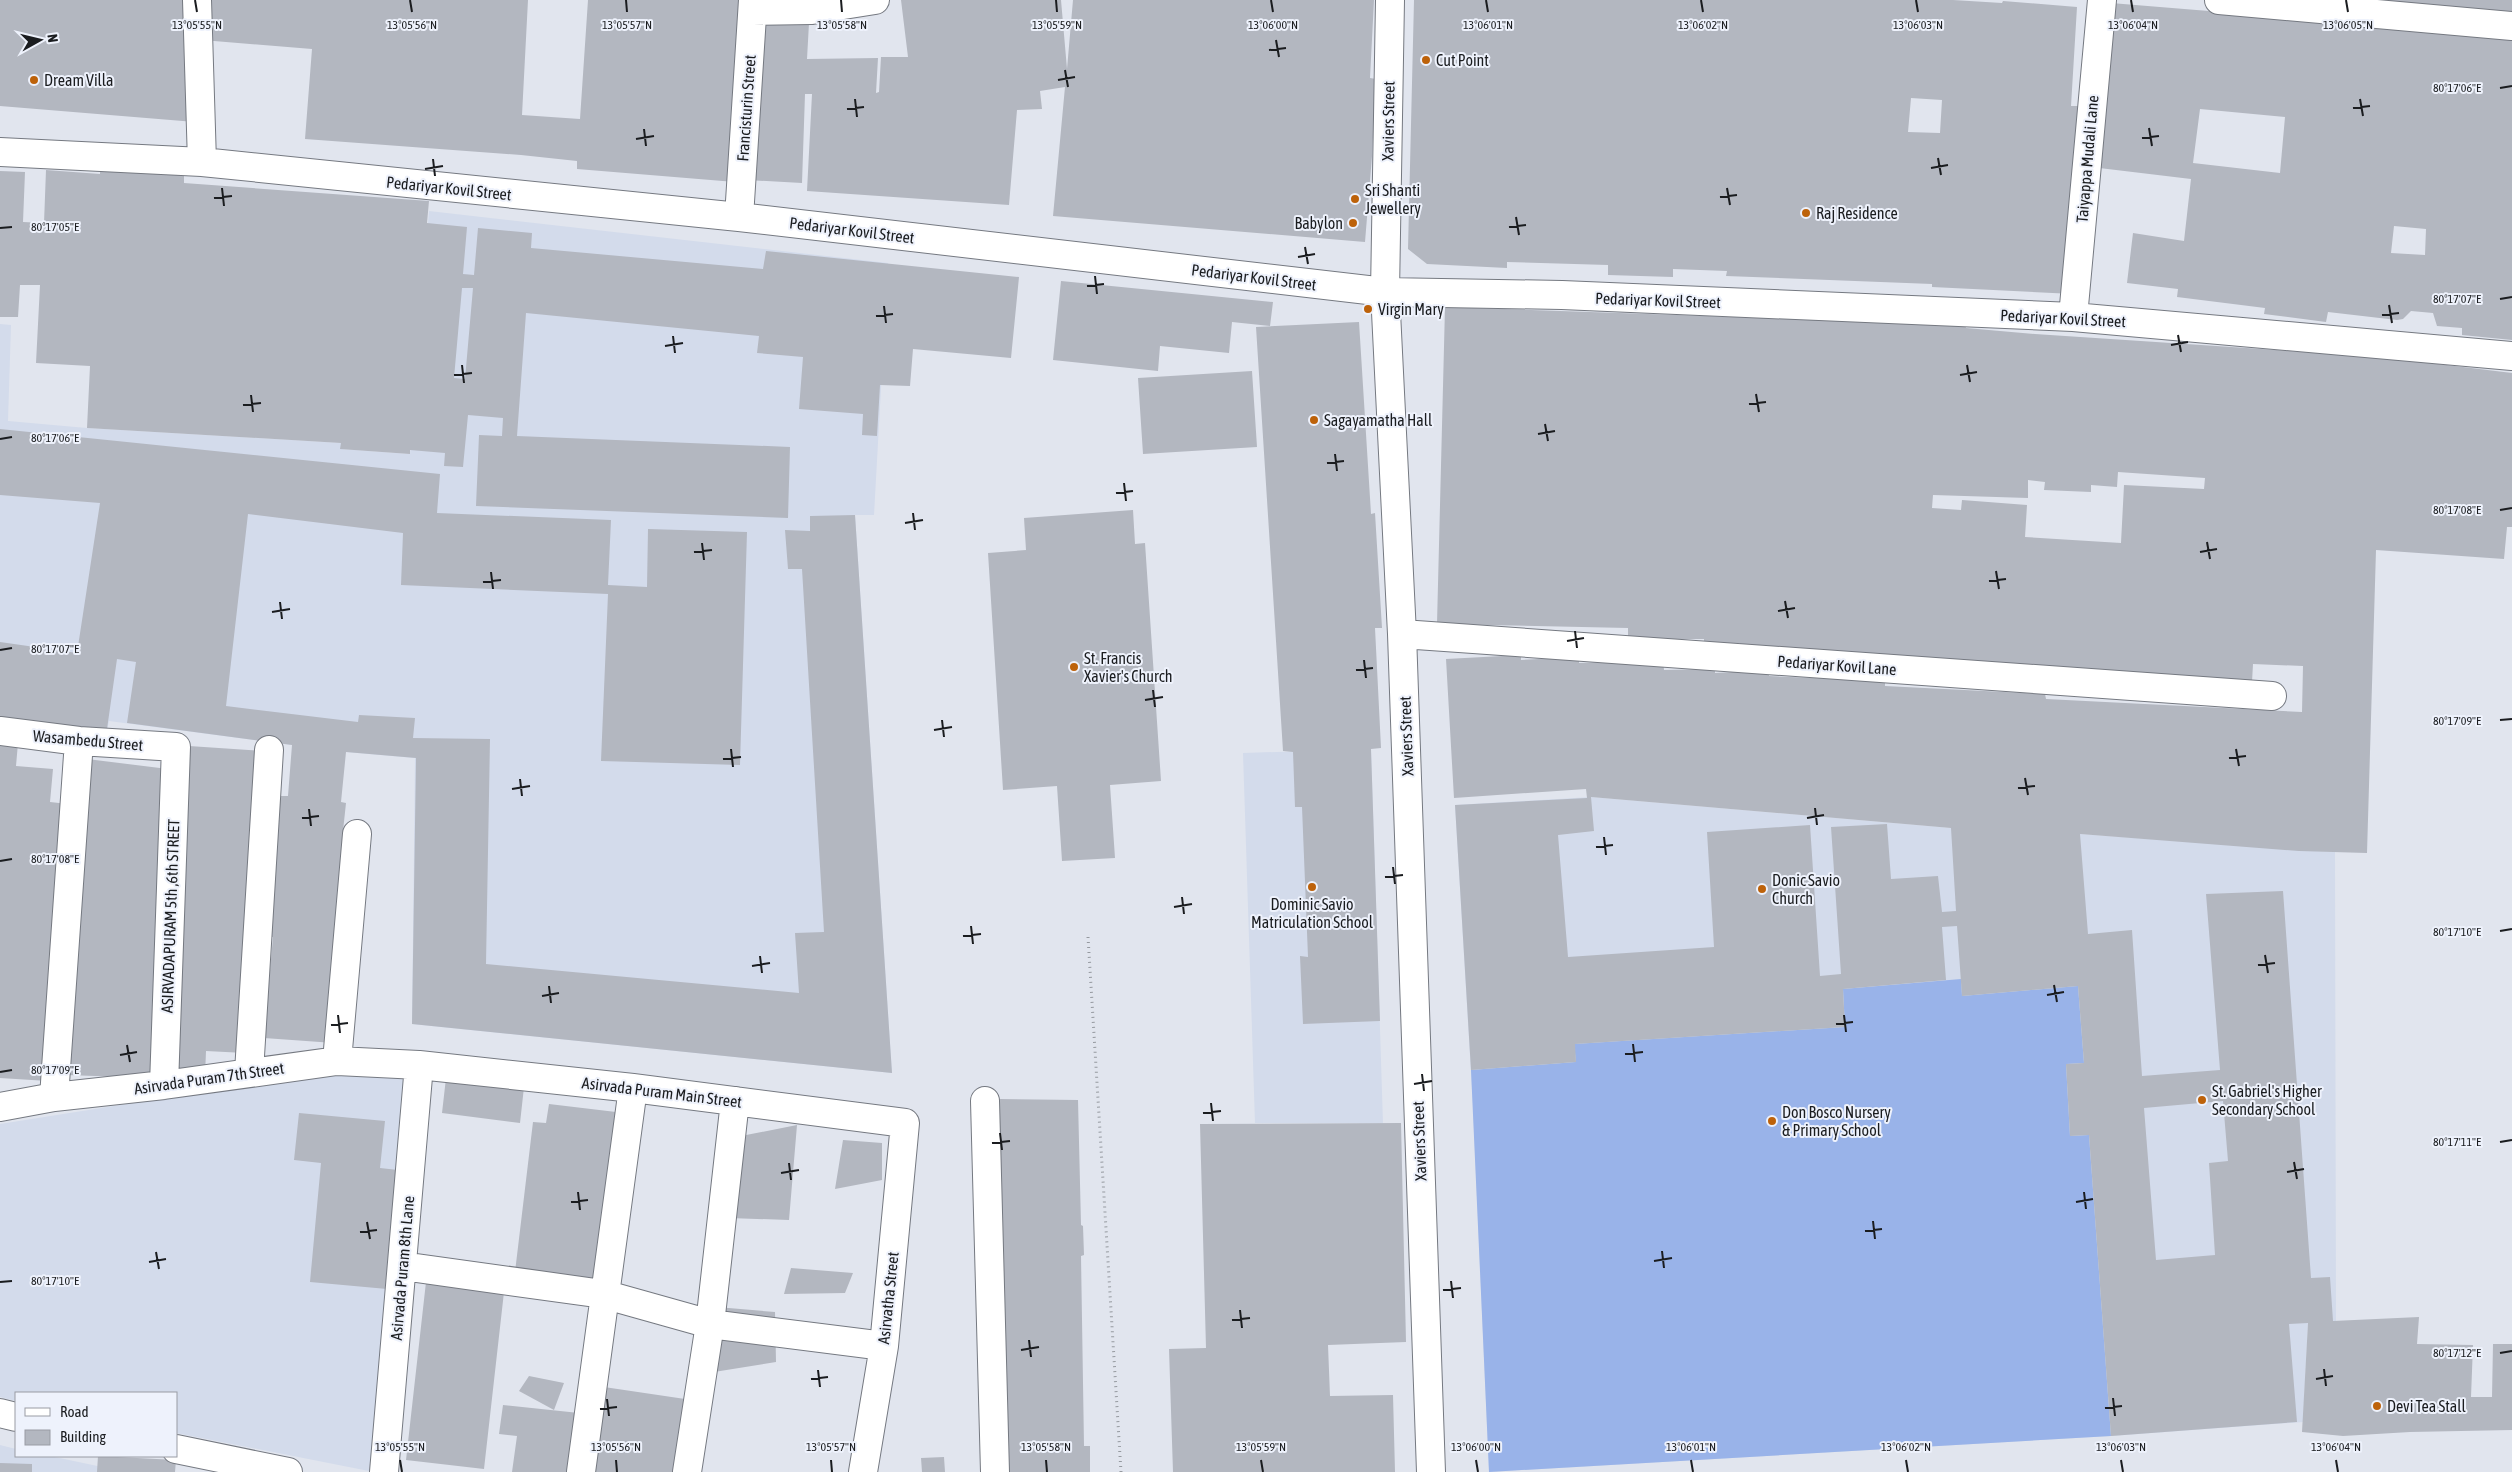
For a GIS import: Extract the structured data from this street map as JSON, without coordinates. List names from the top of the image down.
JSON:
{
  "streets": {
    "street": [
      "Francisturin Street",
      "Xaviers Street",
      "Taiyappa Mudali Lane",
      "Pedariyar Kovil Street",
      "Pedariyar Kovil Lane",
      "Wasambedu Street",
      "ASIRVADAPURAM 5th ,6th STREET",
      "Asirvada Puram 7th Street",
      "Asirvada Puram Main Street",
      "Asirvada Puram 8th Lane",
      "Asirvatha Street"
    ]
  },
  "crossings": [
    ["Francisturin Street", "Pedariyar Kovil Street"],
    ["Xaviers Street", "Pedariyar Kovil Street"],
    ["Xaviers Street", "Pedariyar Kovil Lane"],
    ["Taiyappa Mudali Lane", "Pedariyar Kovil Street"],
    ["Wasambedu Street", "ASIRVADAPURAM 5th ,6th STREET"],
    ["ASIRVADAPURAM 5th ,6th STREET", "Asirvada Puram 7th Street"],
    ["Asirvada Puram 7th Street", "Asirvada Puram Main Street"],
    ["Asirvada Puram 7th Street", "Asirvada Puram 8th Lane"],
    ["Asirvada Puram Main Street", "Asirvada Puram 8th Lane"],
    ["Asirvada Puram Main Street", "Asirvatha Street"]
  ],
  "places": [
    "Cut Point",
    "Dream Villa",
    "Sri Shanti Jewellery",
    "Raj Residence",
    "Babylon",
    "Virgin Mary",
    "Sagayamatha Hall",
    "St. Francis Xavier's Church",
    "Dominic Savio Matriculation School",
    "Donic Savio Church",
    "St. Gabriel's Higher Secondary School",
    "Don Bosco Nursery & Primary School",
    "Devi Tea Stall"
  ],
  "legend": ["Road", "Building"],
  "north": "right",
  "coordinates": [
    "13°05'55\"N",
    "13°05'56\"N",
    "13°05'57\"N",
    "13°05'58\"N",
    "13°05'59\"N",
    "13°06'00\"N",
    "13°06'01\"N",
    "13°06'02\"N",
    "13°06'03\"N",
    "13°06'04\"N",
    "13°06'05\"N",
    "80°17'06\"E",
    "80°17'05\"E",
    "80°17'07\"E",
    "80°17'08\"E",
    "80°17'09\"E",
    "80°17'10\"E",
    "80°17'11\"E",
    "80°17'12\"E"
  ]
}
